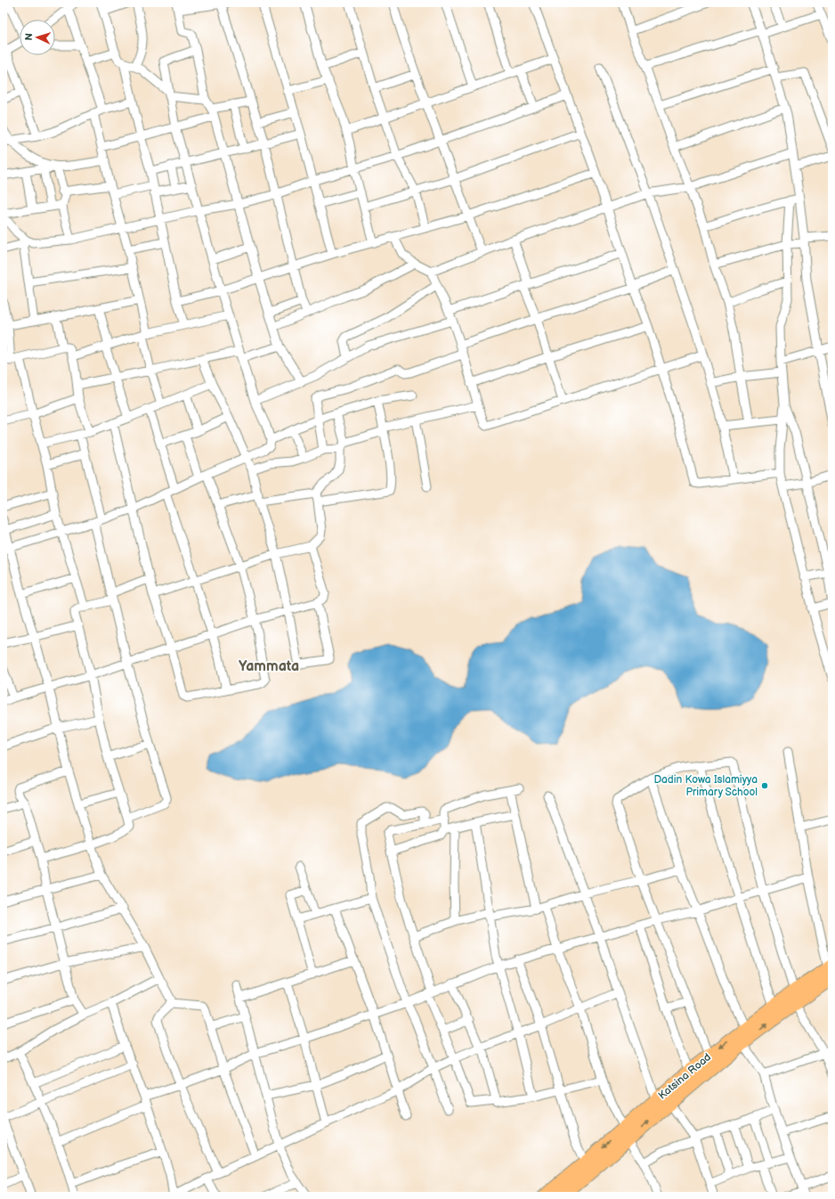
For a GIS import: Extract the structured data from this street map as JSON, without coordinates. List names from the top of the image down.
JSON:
{
  "streets": {
    "highway": ["Katsina Road"]
  },
  "districts": ["Yammata"],
  "places": ["Dadin Kowa Islamiyya Primary School"],
  "north": "left"
}
